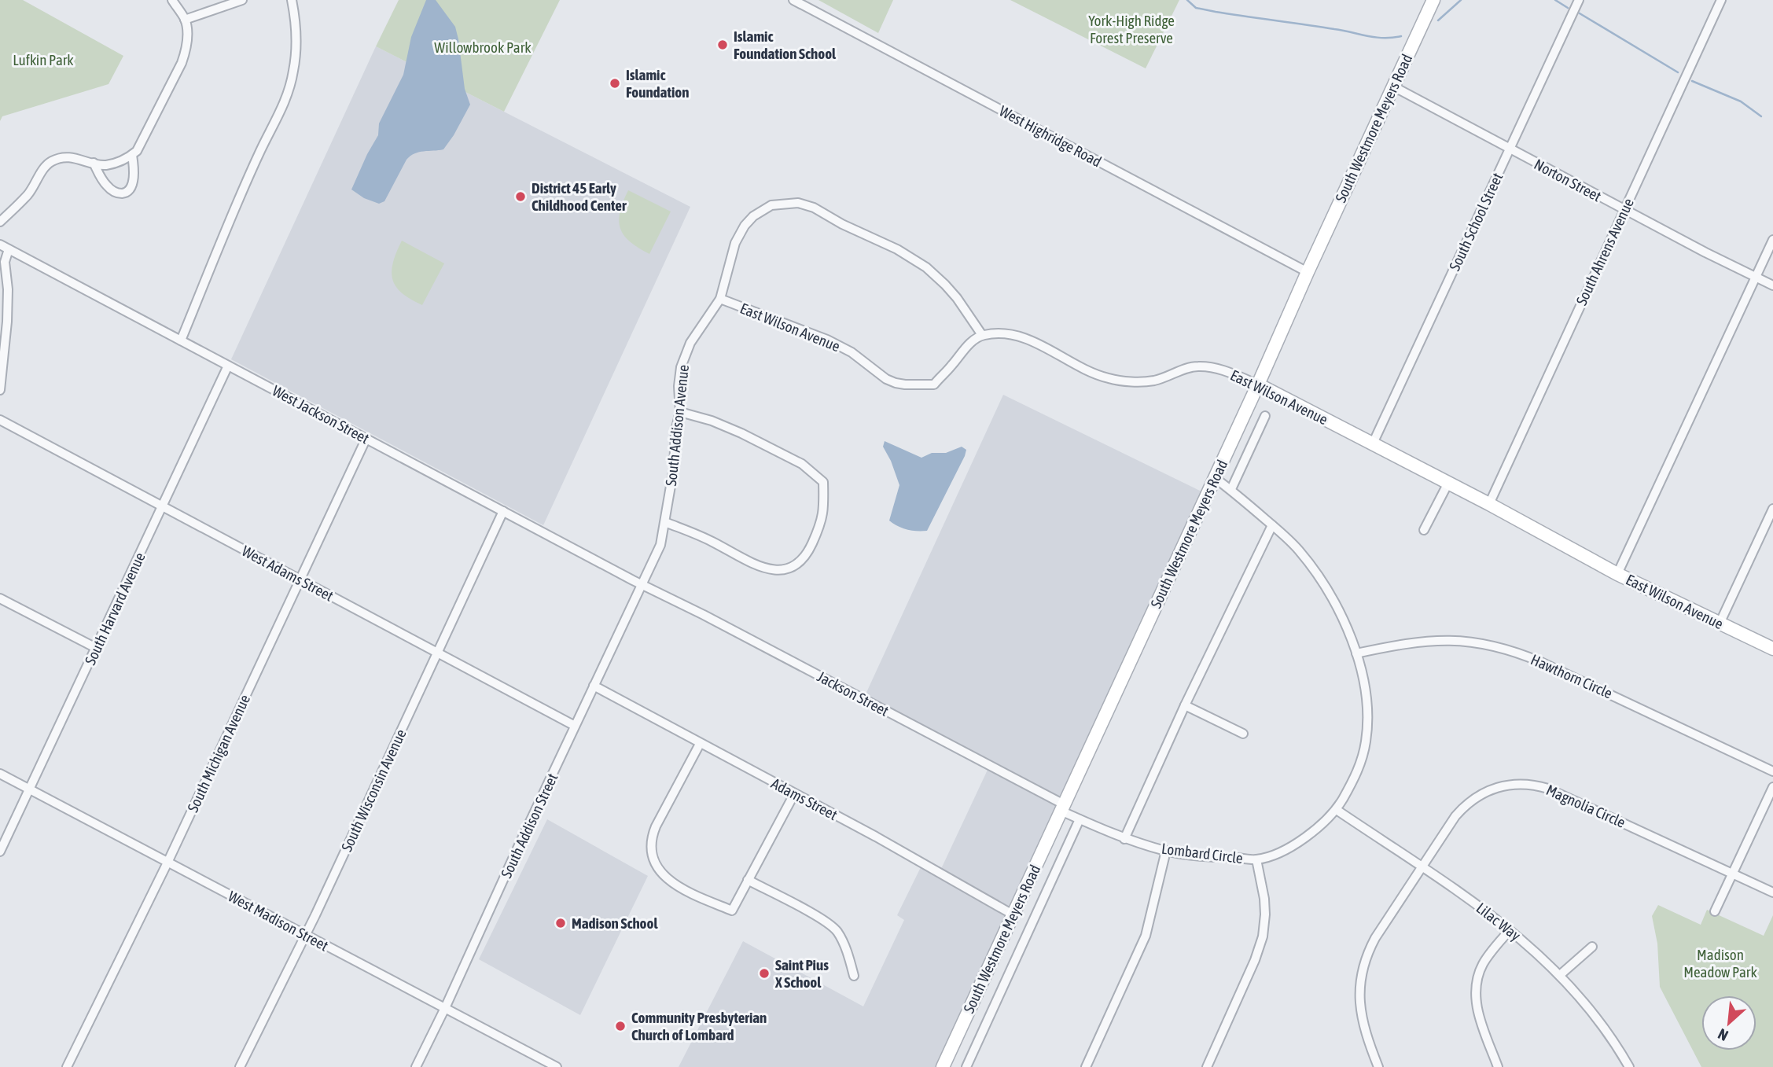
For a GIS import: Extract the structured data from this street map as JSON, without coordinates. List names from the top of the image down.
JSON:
{
  "streets": {
    "street": [
      "South Westmore Meyers Road",
      "West Highridge Road",
      "Norton Street",
      "South School Street",
      "South Ahrens Avenue",
      "East Wilson Avenue",
      "West Jackson Street",
      "South Addison Avenue",
      "West Adams Street",
      "South Harvard Avenue",
      "Hawthorn Circle",
      "Jackson Street",
      "South Michigan Avenue",
      "South Wisconsin Avenue",
      "Adams Street",
      "Magnolia Circle",
      "South Addison Street",
      "Lombard Circle",
      "West Madison Street",
      "Lilac Way"
    ]
  },
  "crossings": [
    ["South Westmore Meyers Road", "West Highridge Road"],
    ["South Westmore Meyers Road", "Norton Street"],
    ["South Westmore Meyers Road", "East Wilson Avenue"],
    ["South Westmore Meyers Road", "Jackson Street"],
    ["South Westmore Meyers Road", "Adams Street"],
    ["South Westmore Meyers Road", "Lombard Circle"],
    ["Norton Street", "South School Street"],
    ["Norton Street", "South Ahrens Avenue"],
    ["South School Street", "East Wilson Avenue"],
    ["South Ahrens Avenue", "East Wilson Avenue"],
    ["East Wilson Avenue", "South Addison Avenue"],
    ["West Jackson Street", "South Addison Avenue"],
    ["West Jackson Street", "South Harvard Avenue"],
    ["West Jackson Street", "Jackson Street"],
    ["West Jackson Street", "South Michigan Avenue"],
    ["West Jackson Street", "South Wisconsin Avenue"],
    ["West Jackson Street", "South Addison Street"],
    ["South Addison Avenue", "Jackson Street"],
    ["South Addison Avenue", "South Addison Street"],
    ["West Adams Street", "South Harvard Avenue"],
    ["West Adams Street", "South Michigan Avenue"],
    ["West Adams Street", "South Wisconsin Avenue"],
    ["West Adams Street", "South Addison Street"],
    ["South Harvard Avenue", "West Madison Street"],
    ["Hawthorn Circle", "Lombard Circle"],
    ["Jackson Street", "South Addison Street"],
    ["Jackson Street", "Lombard Circle"],
    ["South Michigan Avenue", "West Madison Street"],
    ["South Wisconsin Avenue", "West Madison Street"],
    ["Adams Street", "South Addison Street"],
    ["Magnolia Circle", "Lilac Way"],
    ["South Addison Street", "West Madison Street"],
    ["Lombard Circle", "Lilac Way"]
  ],
  "parks": [
    "York-High Ridge Forest Preserve",
    "Willowbrook Park",
    "Lufkin Park",
    "Madison Meadow Park"
  ],
  "places": [
    "Islamic Foundation School",
    "Islamic Foundation",
    "District 45 Early Childhood Center",
    "Madison School",
    "Saint Pius X School",
    "Community Presbyterian Church of Lombard"
  ],
  "north": "bottom left"
}
